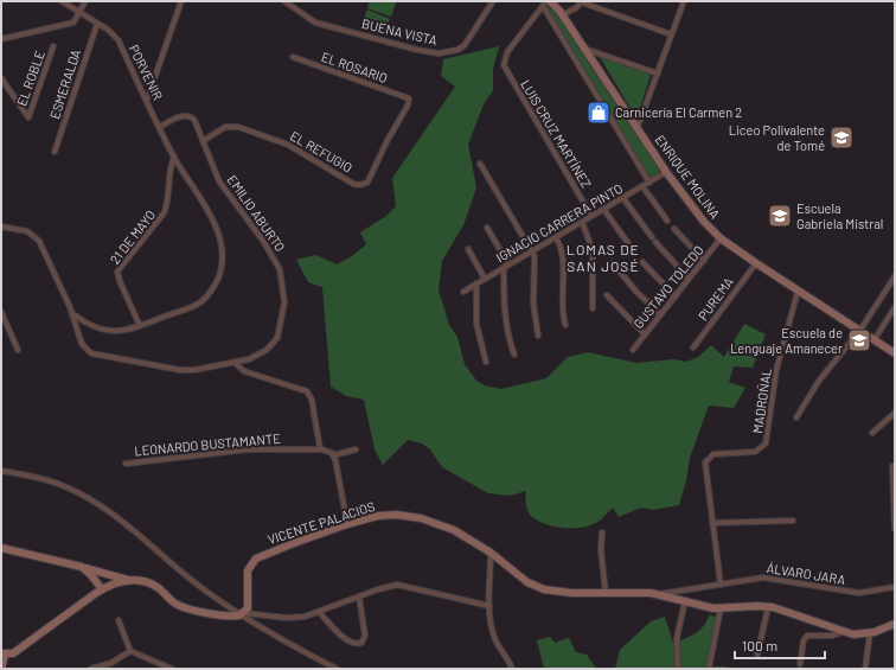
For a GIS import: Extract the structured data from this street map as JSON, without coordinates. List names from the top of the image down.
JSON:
{
  "streets": {
    "main road": ["ENRIQUE MOLINA", "VICENTE PALACIOS"],
    "street": [
      "BUENA VISTA",
      "EL ROSARIO",
      "PORVENIR",
      "EL ROBLE",
      "ESMERALDA",
      "LUIS CRUZ MARTÍNEZ",
      "EL REFUGIO",
      "EMILIO ABURTO",
      "IGNACIO CARRERA PINTO",
      "21 DE MAYO",
      "GUSTAVO TOLEDO",
      "PUREMA",
      "MADROÑAL",
      "LEONARDO BUSTAMANTE",
      "ÁLVARO JARA"
    ]
  },
  "crossings": [
    ["EL ROSARIO", "EL REFUGIO"],
    ["PORVENIR", "ESMERALDA"],
    ["PORVENIR", "EMILIO ABURTO"],
    ["PORVENIR", "21 DE MAYO"],
    ["LUIS CRUZ MARTÍNEZ", "IGNACIO CARRERA PINTO"],
    ["EL REFUGIO", "EMILIO ABURTO"],
    ["ENRIQUE MOLINA", "IGNACIO CARRERA PINTO"],
    ["ENRIQUE MOLINA", "GUSTAVO TOLEDO"],
    ["ENRIQUE MOLINA", "PUREMA"],
    ["ENRIQUE MOLINA", "MADROÑAL"],
    ["MADROÑAL", "ÁLVARO JARA"],
    ["VICENTE PALACIOS", "ÁLVARO JARA"]
  ],
  "districts": ["LOMAS DE SAN JOSÉ"],
  "places": {
    "shop": ["Carnicería El Carmen 2"],
    "school or university": ["Liceo Polivalente de Tomé", "Escuela Gabriela Mistral", "Escuela de Lenguaje Amanecer"]
  },
  "scale_bar": "100 m"
}
